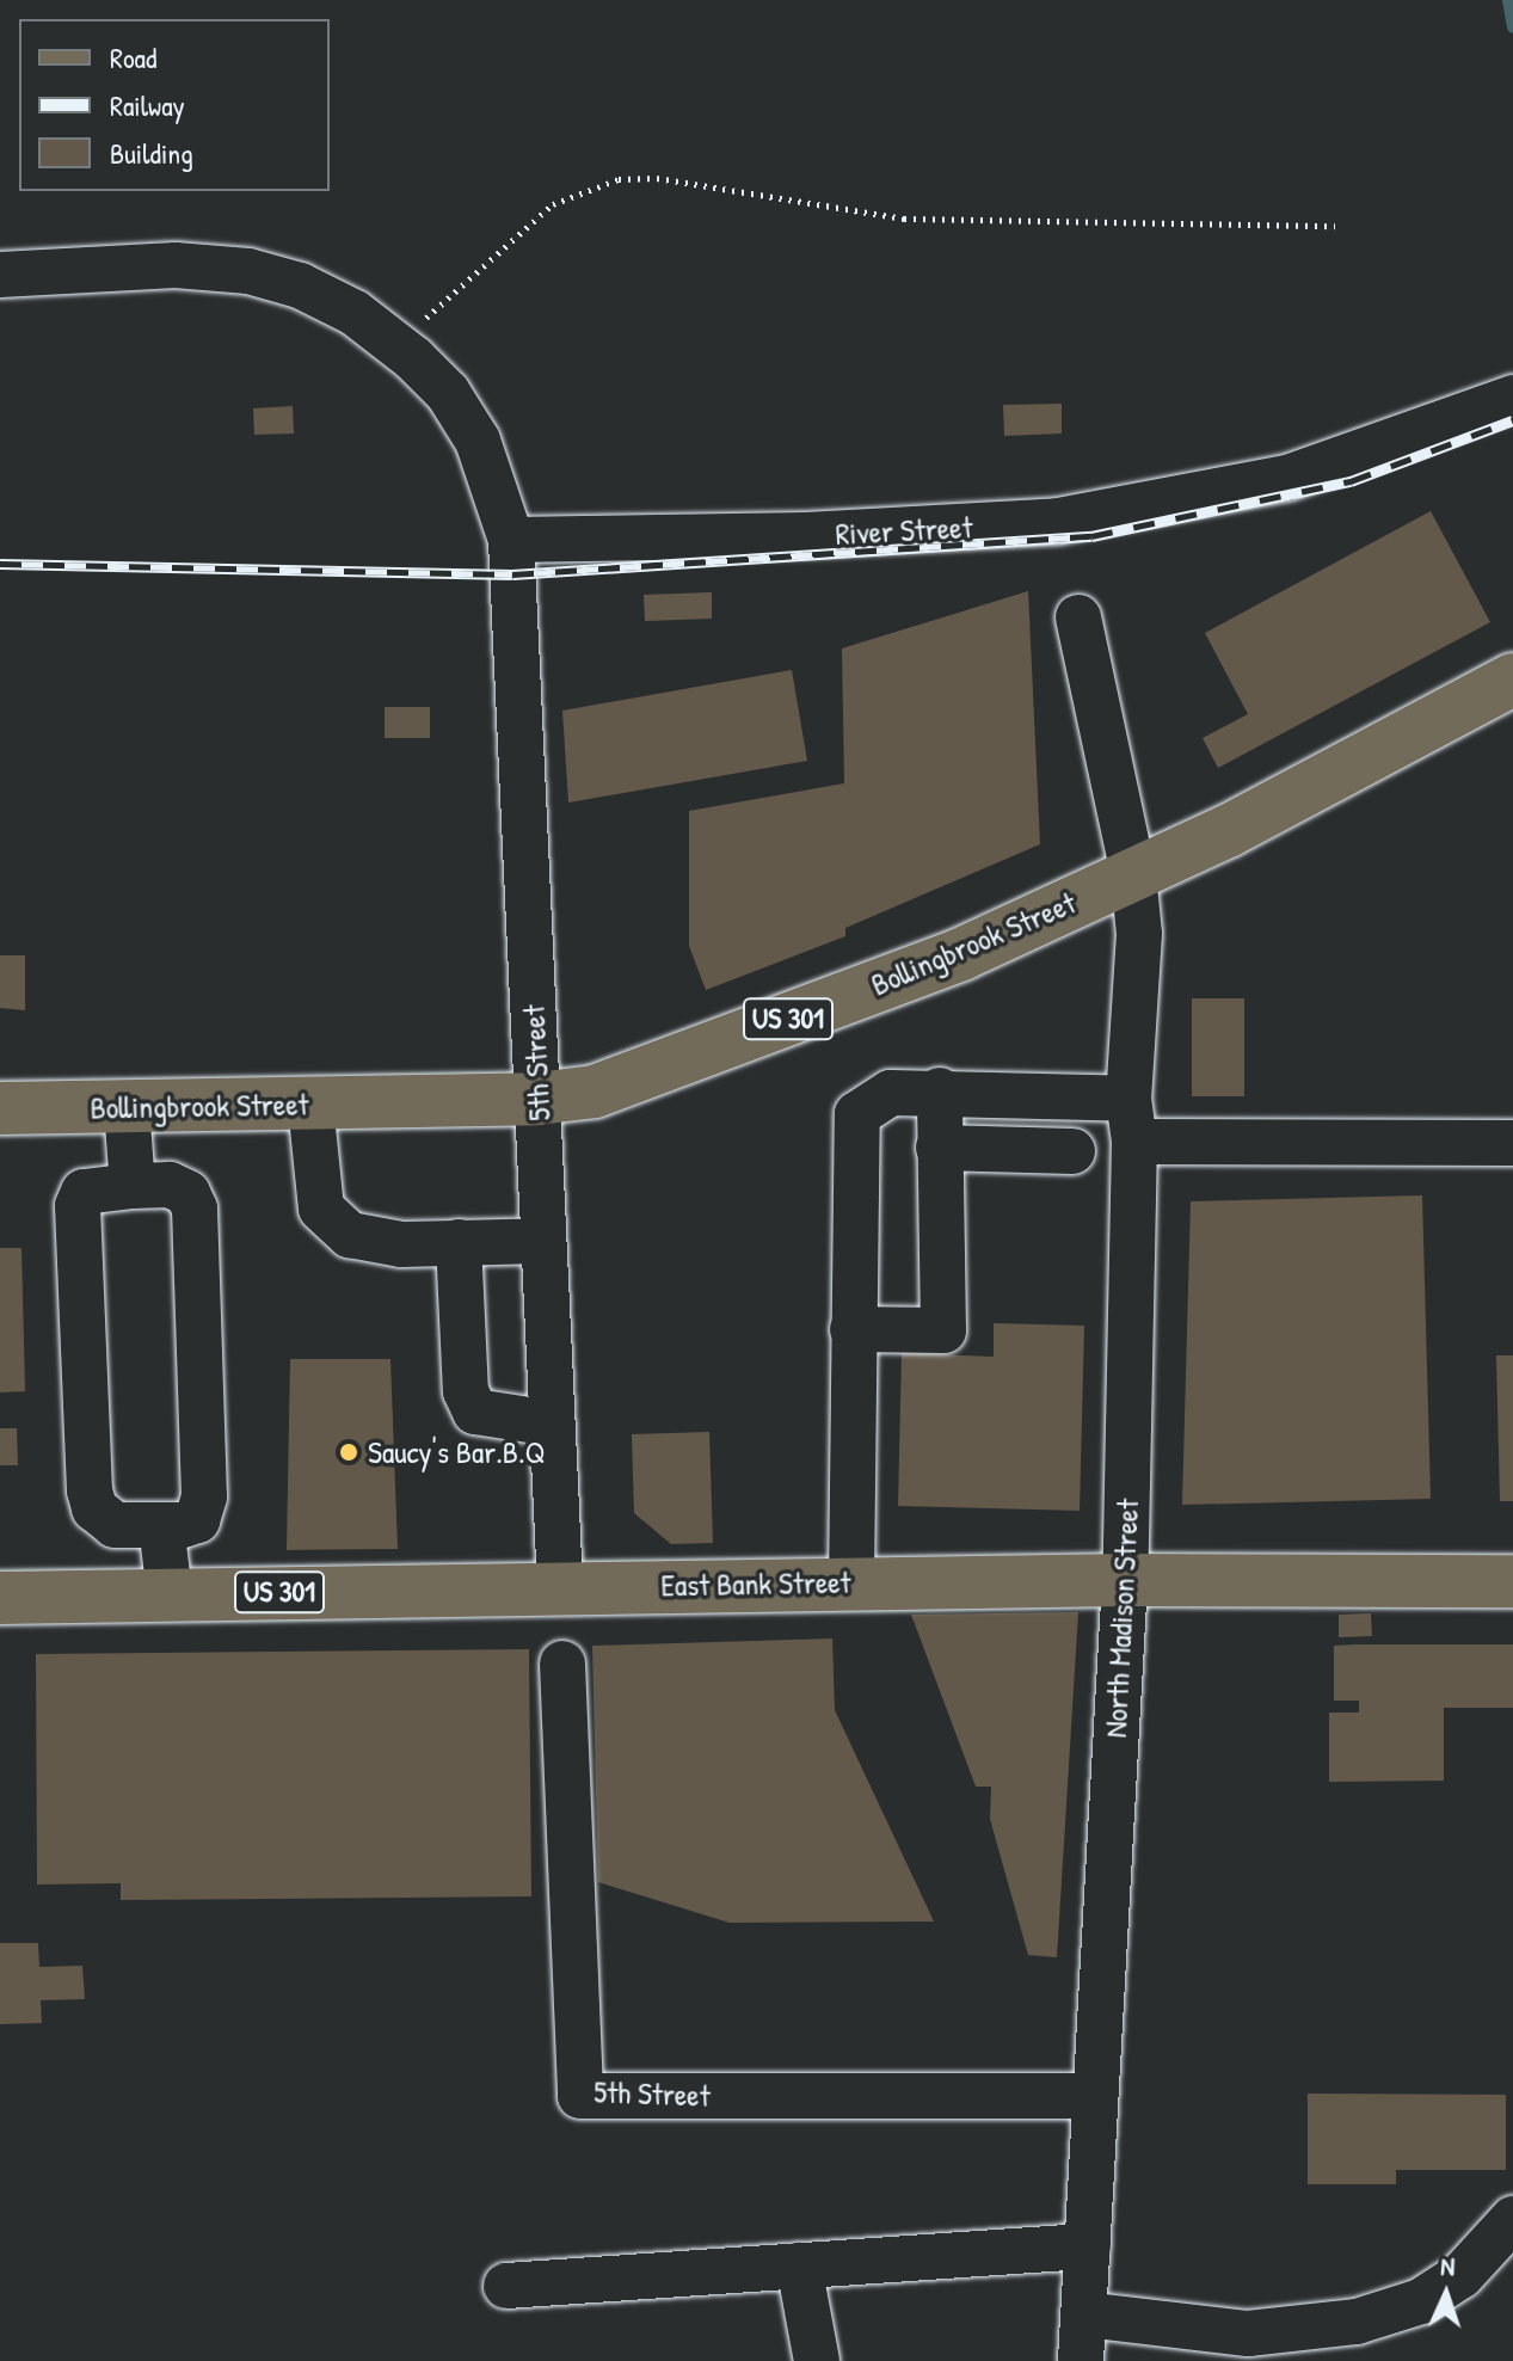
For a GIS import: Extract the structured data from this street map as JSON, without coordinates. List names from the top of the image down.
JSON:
{
  "streets": {
    "main road": ["Bollingbrook Street", "US 301", "East Bank Street"],
    "street": ["River Street", "5th Street", "North Madison Street"]
  },
  "crossings": [
    ["River Street", "5th Street"],
    ["Bollingbrook Street", "5th Street"],
    ["Bollingbrook Street", "North Madison Street"],
    ["5th Street", "East Bank Street"],
    ["5th Street", "North Madison Street"],
    ["East Bank Street", "North Madison Street"]
  ],
  "places": ["Saucy's Bar.B.Q"],
  "legend": ["Road", "Railway", "Building"],
  "north": "top"
}
